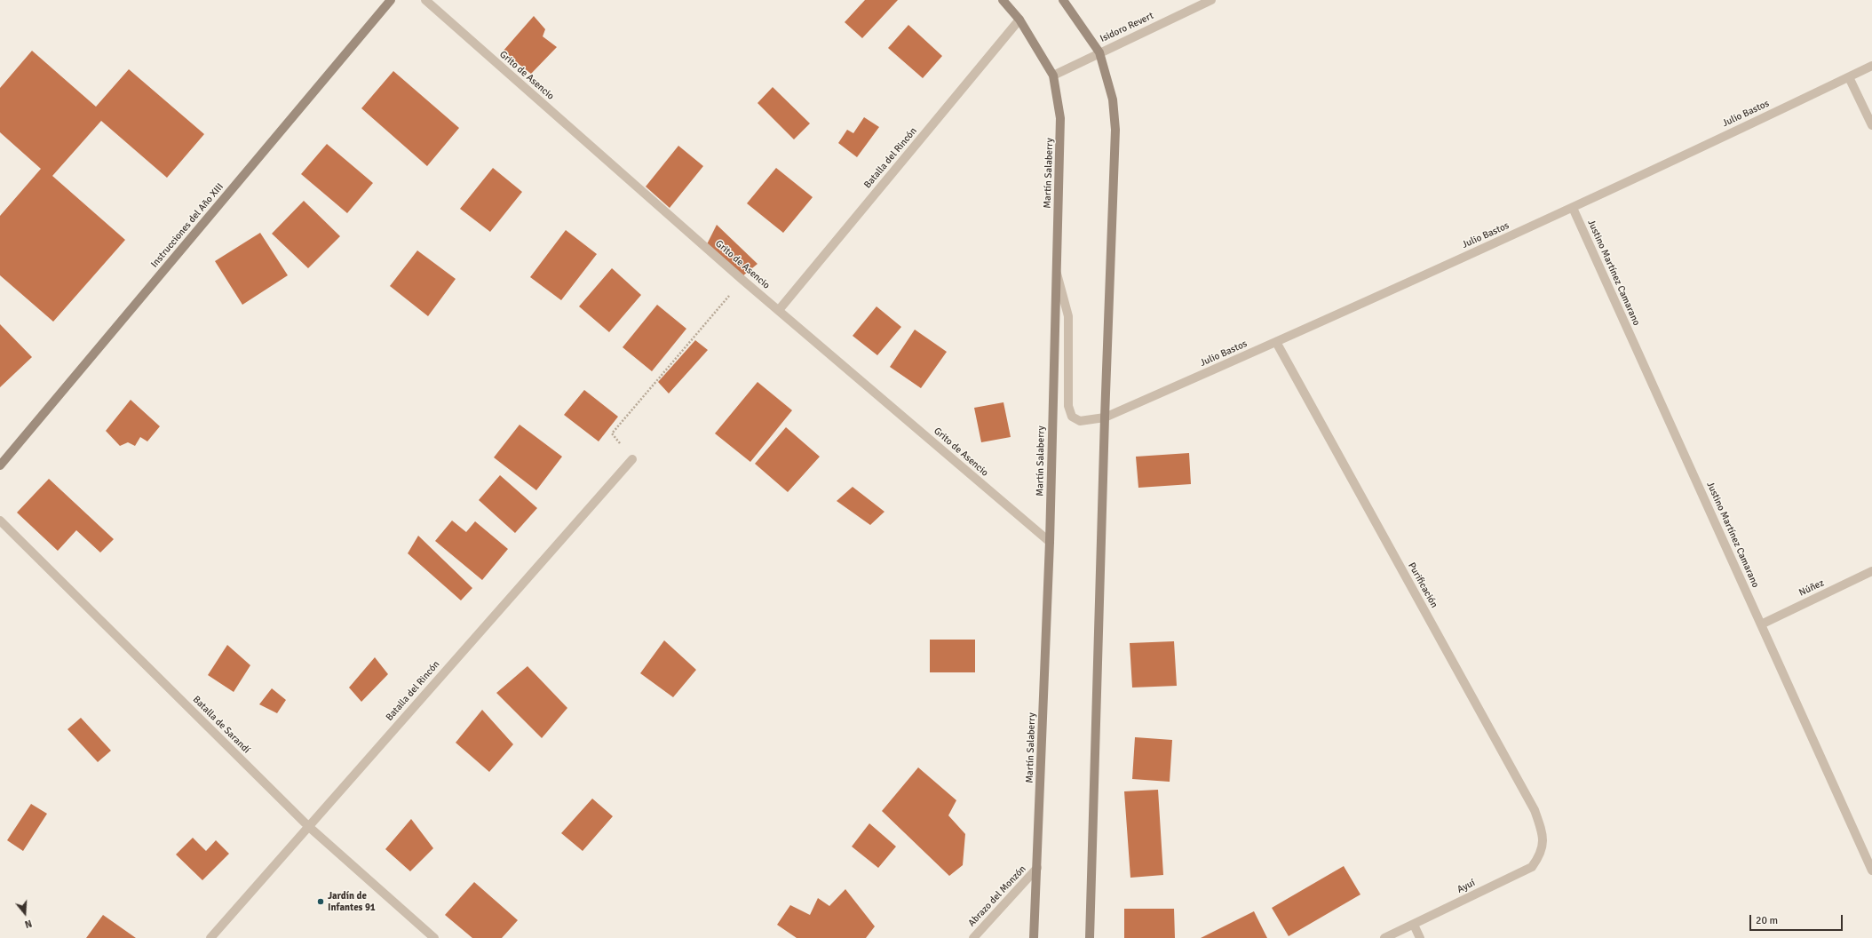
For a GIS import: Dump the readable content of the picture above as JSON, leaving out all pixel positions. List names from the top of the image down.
{
  "streets": {
    "street": [
      "Isidoro Revert",
      "Grito de Asencio",
      "Julio Bastos",
      "Batalla del Rincón",
      "Martín Salaberry",
      "Instrucciones del Año XIII",
      "Justino Martínez Camarano",
      "Purificación",
      "Núñez",
      "Batalla de Sarandí",
      "Ayuí",
      "Abrazo del Monzón"
    ]
  },
  "crossings": [
    ["Isidoro Revert", "Martín Salaberry"],
    ["Grito de Asencio", "Batalla del Rincón"],
    ["Grito de Asencio", "Martín Salaberry"],
    ["Julio Bastos", "Martín Salaberry"],
    ["Julio Bastos", "Justino Martínez Camarano"],
    ["Julio Bastos", "Purificación"],
    ["Batalla del Rincón", "Martín Salaberry"],
    ["Batalla del Rincón", "Batalla de Sarandí"],
    ["Martín Salaberry", "Abrazo del Monzón"],
    ["Justino Martínez Camarano", "Núñez"],
    ["Purificación", "Ayuí"]
  ],
  "places": ["Jardín de Infantes 91"],
  "scale_bar": "20 m",
  "north": "bottom"
}
